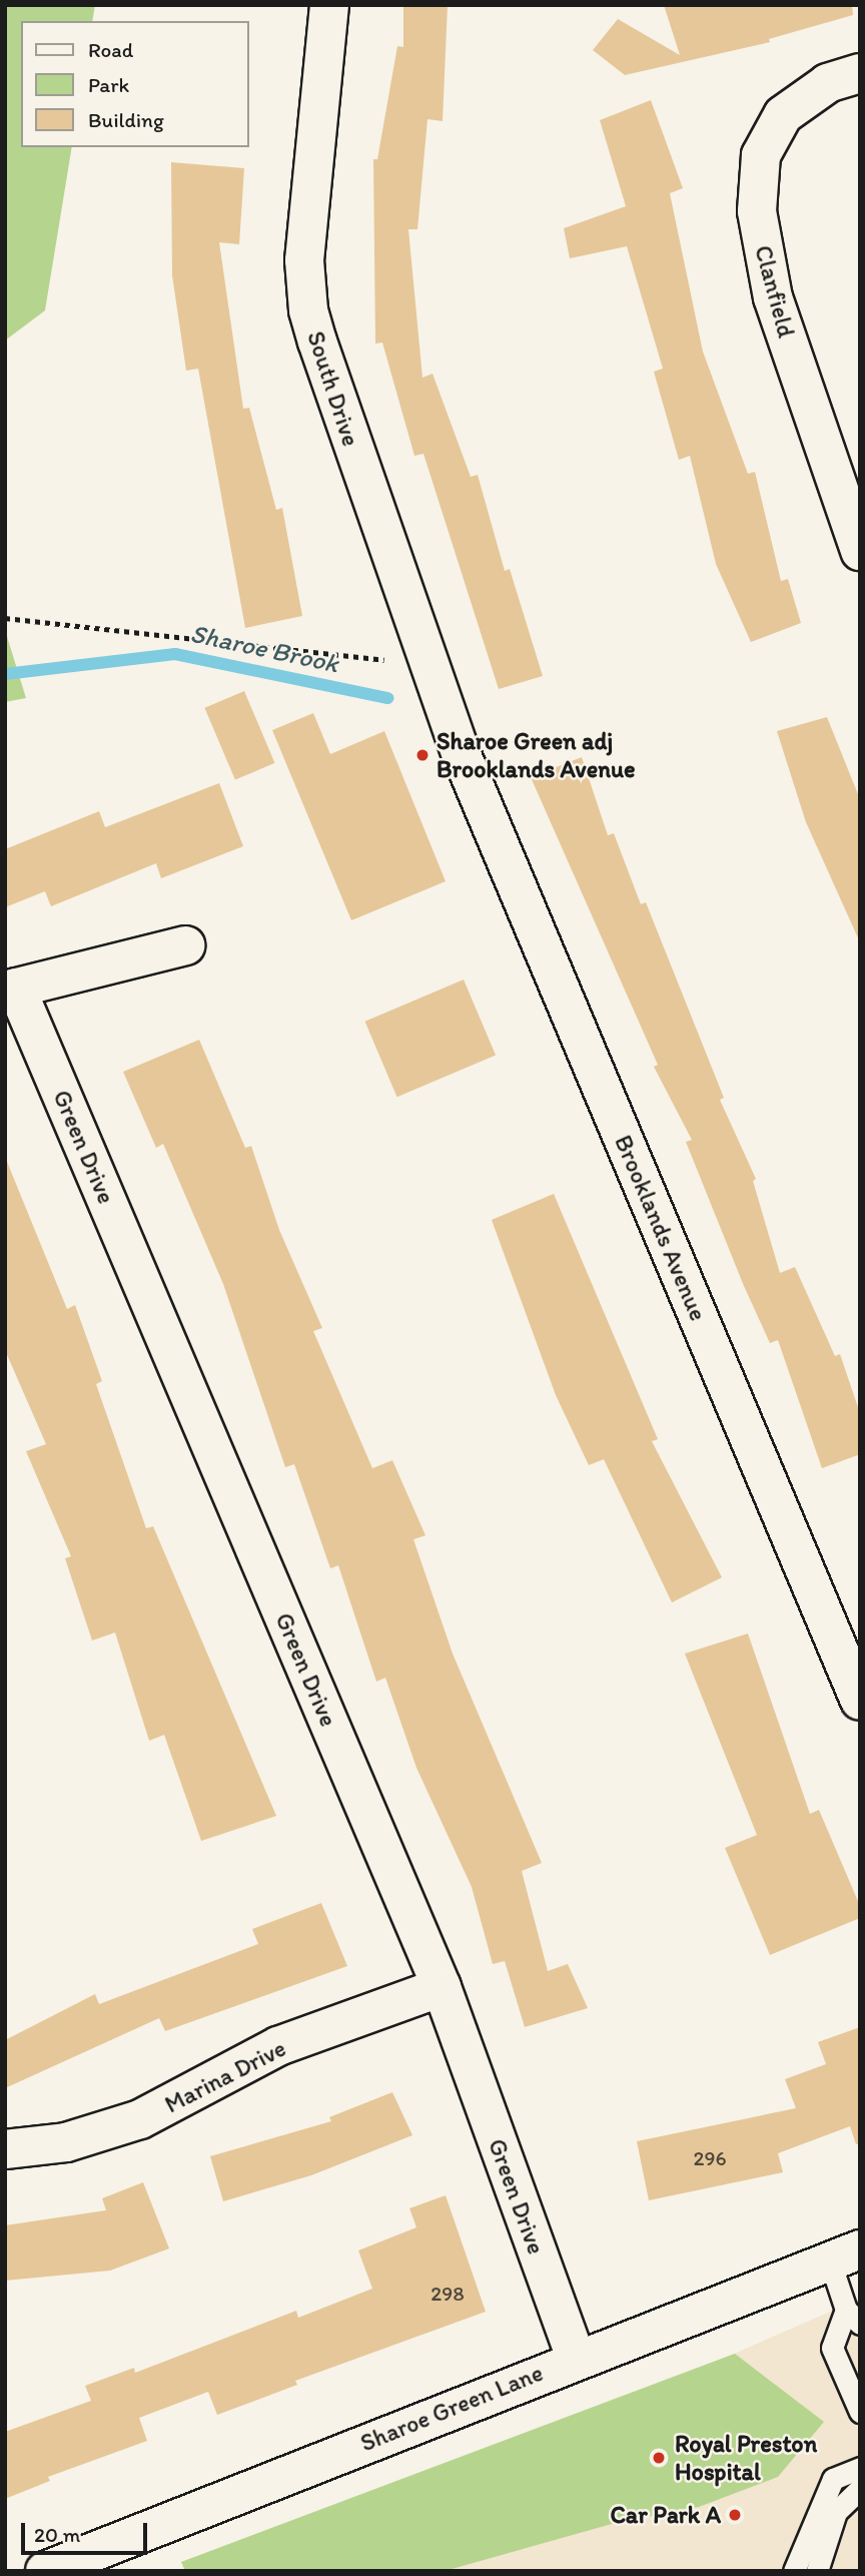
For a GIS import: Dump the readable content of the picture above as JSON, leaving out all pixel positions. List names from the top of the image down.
{
  "streets": {
    "street": [
      "Clanfield",
      "South Drive",
      "Green Drive",
      "Brooklands Avenue",
      "Marina Drive",
      "Sharoe Green Lane"
    ]
  },
  "crossings": [
    ["South Drive", "Brooklands Avenue"],
    ["Green Drive", "Marina Drive"],
    ["Green Drive", "Sharoe Green Lane"]
  ],
  "water": ["Sharoe Brook"],
  "places": ["Sharoe Green adj Brooklands Avenue", "Royal Preston Hospital", "Car Park A"],
  "house_numbers": ["296", "298"],
  "legend": ["Road", "Park", "Building"],
  "scale_bar": "20 m"
}
